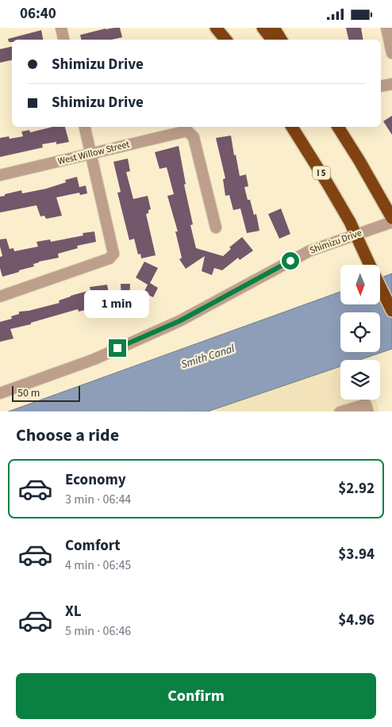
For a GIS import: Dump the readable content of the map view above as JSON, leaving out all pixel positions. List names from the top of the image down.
{
  "streets": {
    "highway": ["I 5"],
    "street": ["West Willow Street", "Shimizu Drive"]
  },
  "water": ["Smith Canal"],
  "scale_bar": "50 m",
  "north": "bottom",
  "page": {
    "status": "06:40",
    "banner": ["Shimizu Drive", "Shimizu Drive"],
    "bubble": "1 min",
    "scale": "50 m",
    "heading": "Choose a ride",
    "list": [
      {
        "name": "Economy",
        "note": "3 min · 06:44",
        "value": "$2.92"
      },
      {
        "name": "Comfort",
        "note": "4 min · 06:45",
        "value": "$3.94"
      },
      {
        "name": "XL",
        "note": "5 min · 06:46",
        "value": "$4.96"
      }
    ],
    "buttons": "Confirm"
  }
}
